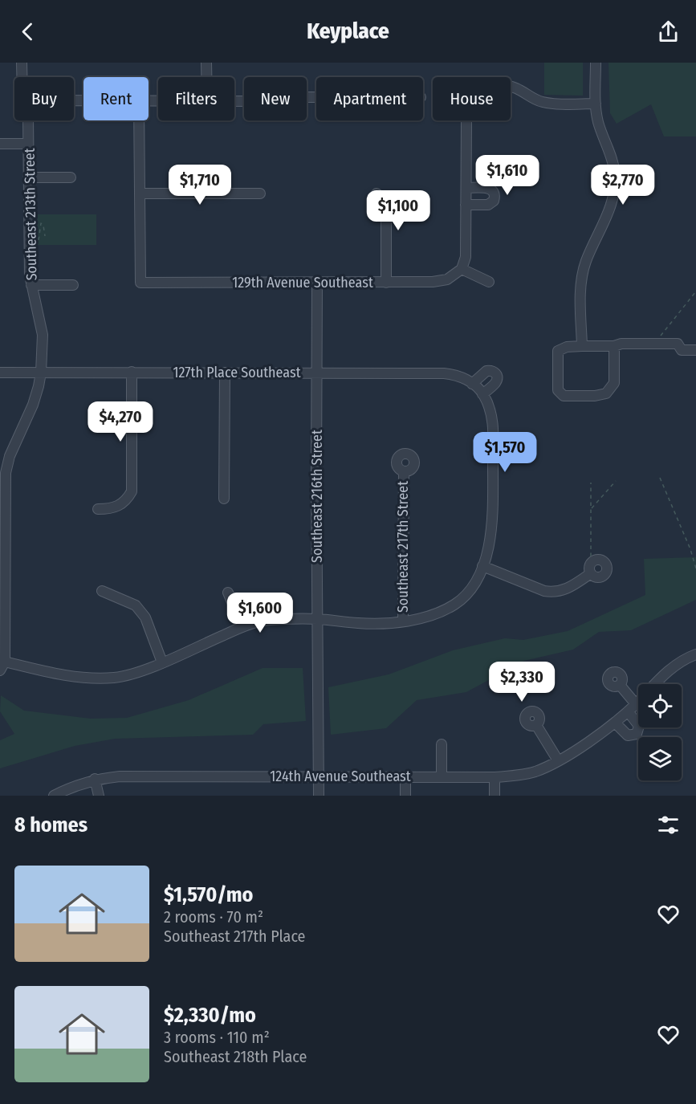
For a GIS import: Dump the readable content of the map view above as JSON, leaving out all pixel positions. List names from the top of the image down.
{
  "streets": {
    "street": [
      "Southeast 213th Street",
      "129th Avenue Southeast",
      "127th Place Southeast",
      "Southeast 216th Street",
      "Southeast 217th Street",
      "124th Avenue Southeast"
    ]
  },
  "crossings": [
    ["Southeast 213th Street", "127th Place Southeast"],
    ["129th Avenue Southeast", "Southeast 216th Street"],
    ["127th Place Southeast", "Southeast 216th Street"],
    ["Southeast 216th Street", "124th Avenue Southeast"]
  ],
  "page": {
    "header": "Keyplace",
    "chip": [
      "Buy",
      "Rent",
      "Filters",
      "New",
      "Apartment",
      "House"
    ],
    "price": [
      "$1,610",
      "$1,710",
      "$2,770",
      "$1,100",
      "$4,270",
      "$1,570",
      "$1,600",
      "$2,330"
    ],
    "heading": "8 homes",
    "list": [
      {
        "name": "$1,570/mo",
        "note": "2 rooms · 70 m² · Southeast 217th Place"
      },
      {
        "name": "$2,330/mo",
        "note": "3 rooms · 110 m² · Southeast 218th Place"
      }
    ]
  }
}
